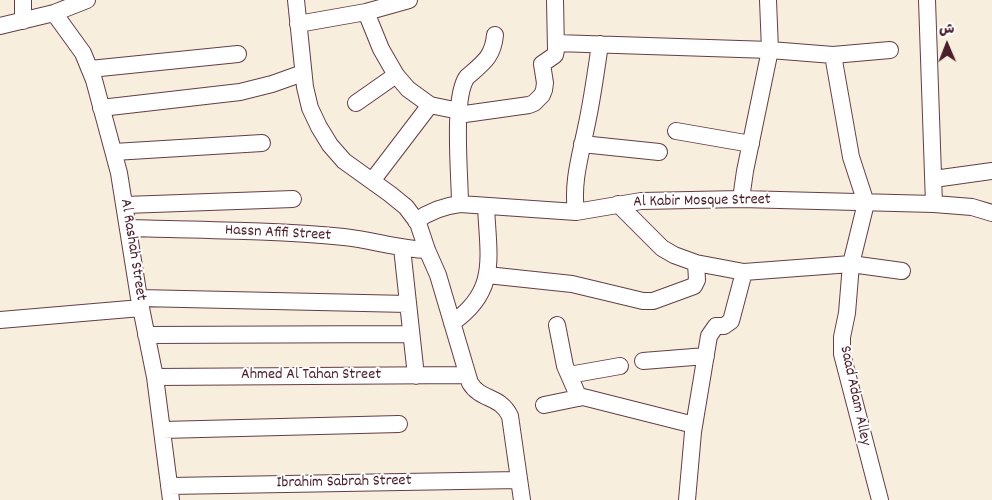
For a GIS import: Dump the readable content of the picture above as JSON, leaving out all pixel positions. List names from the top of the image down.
{
  "streets": {
    "street": [
      "Al Kabir Mosque Street",
      "Hassn Afifi Street",
      "Al Rashah Street",
      "Ahmed Al Tahan Street",
      "Saad Adam Alley",
      "Ibrahim Sabrah Street"
    ]
  },
  "crossings": [
    ["Al Kabir Mosque Street", "Saad Adam Alley"],
    ["Hassn Afifi Street", "Al Rashah Street"],
    ["Al Rashah Street", "Ahmed Al Tahan Street"],
    ["Al Rashah Street", "Ibrahim Sabrah Street"]
  ],
  "north": "top"
}
